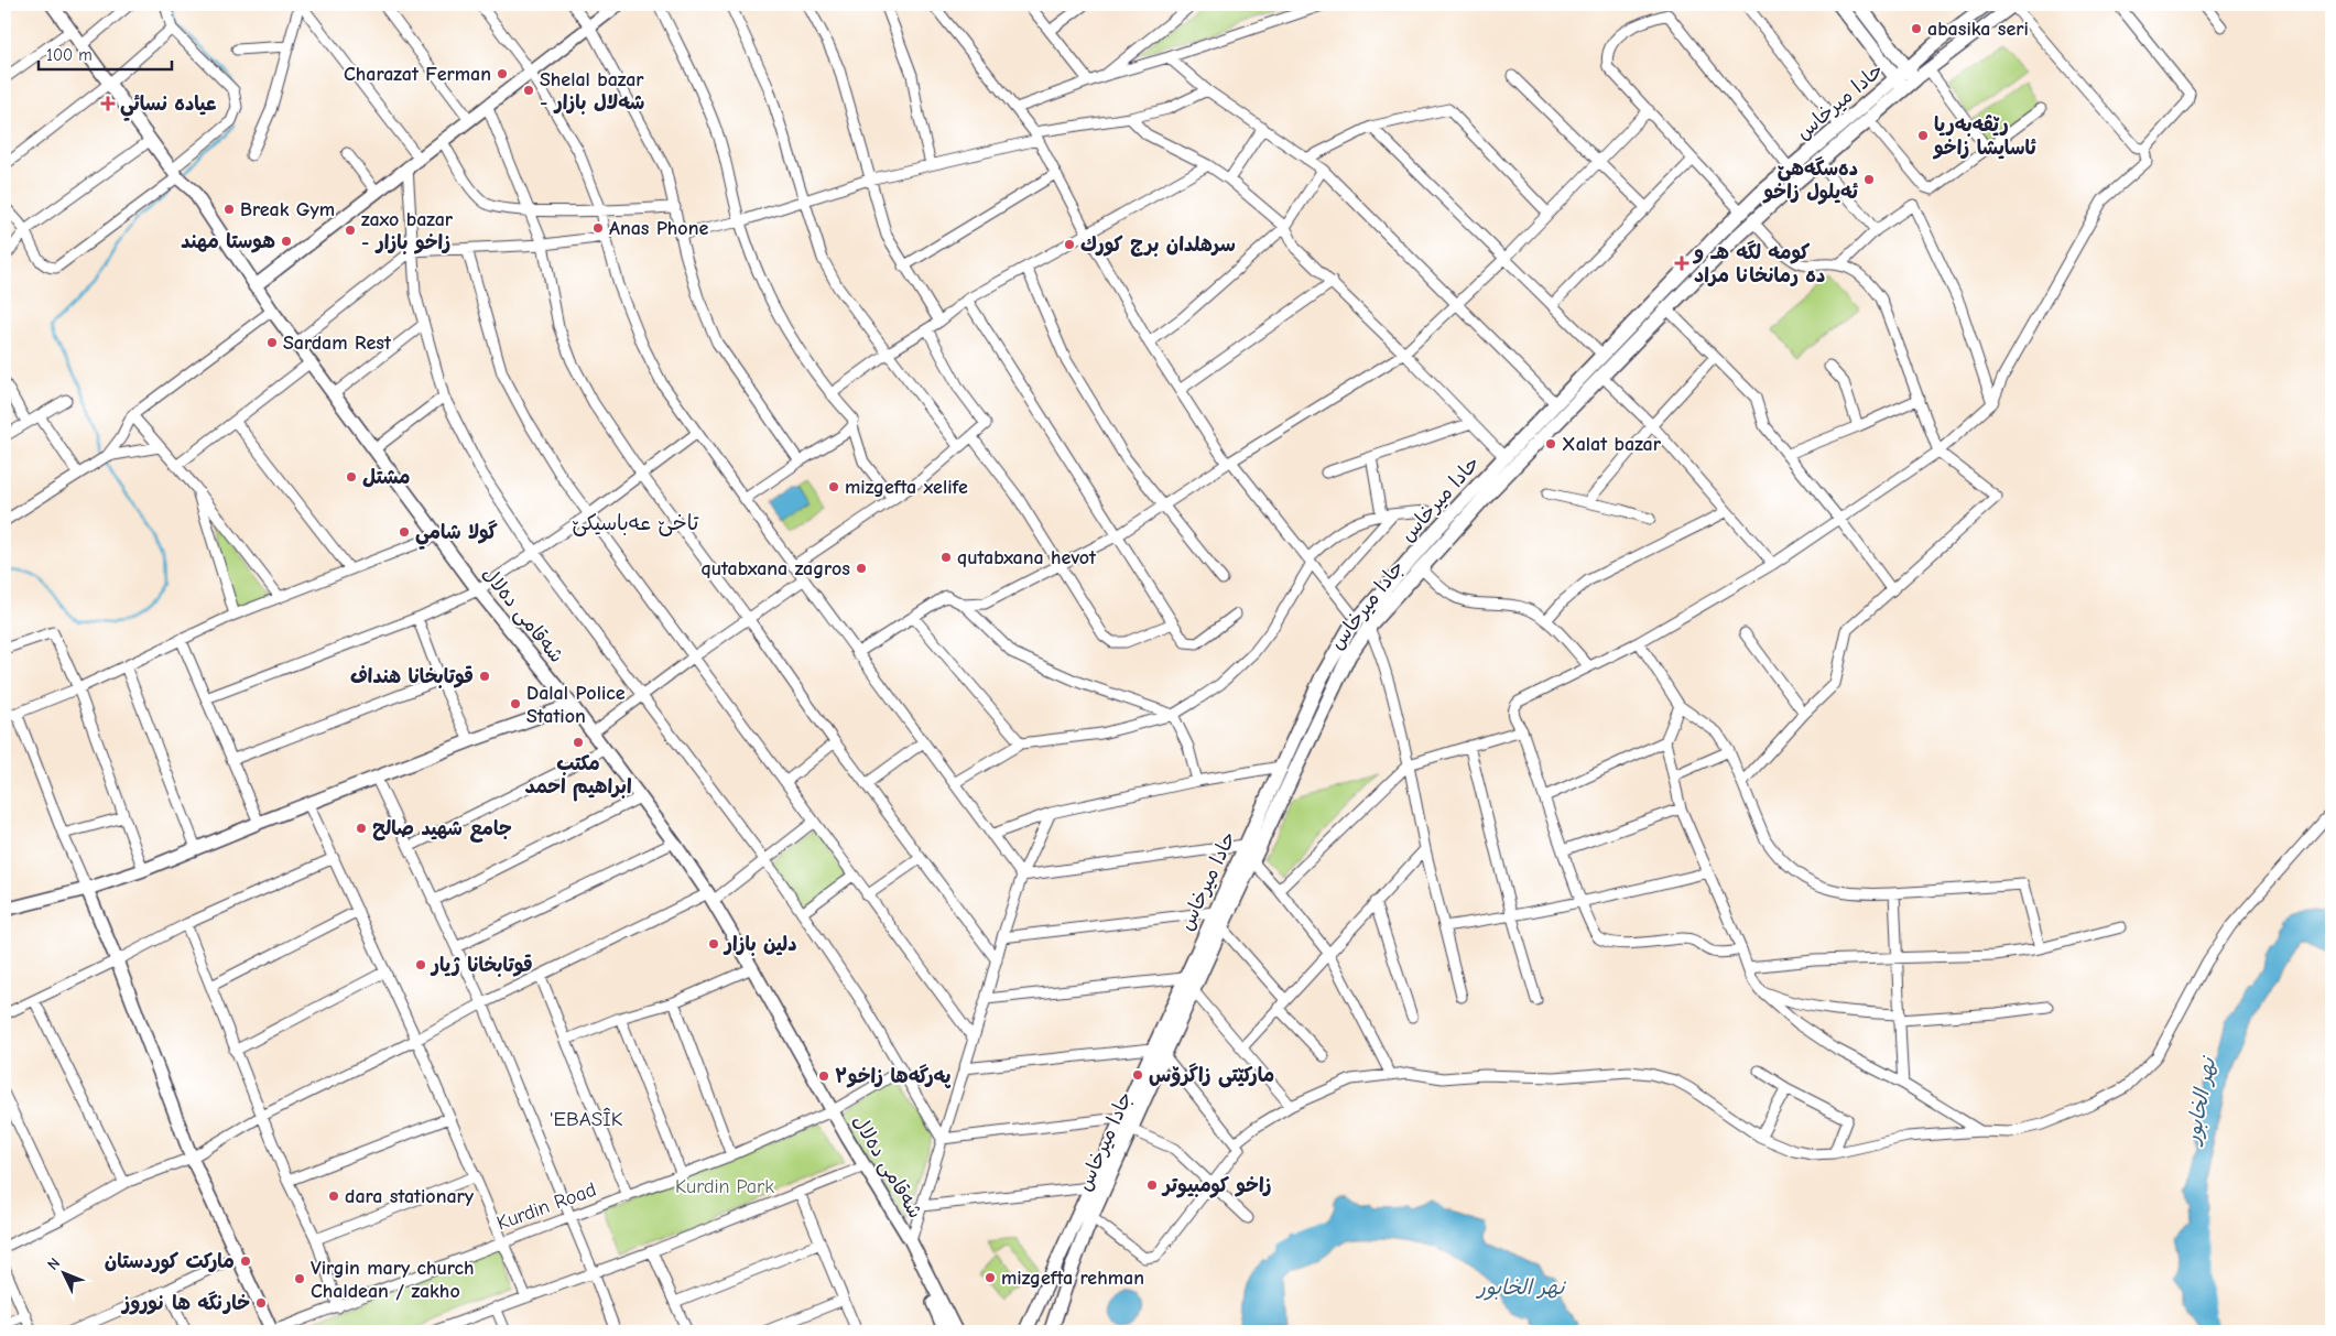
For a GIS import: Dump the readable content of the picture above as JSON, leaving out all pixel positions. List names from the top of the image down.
{
  "streets": {
    "main road": ["حادا ميرخاس", "جادا ميرخاس", "شەقامی دەلال"],
    "street": ["Kurdin Road"]
  },
  "crossings": [
    ["حادا ميرخاس", "جادا ميرخاس"],
    ["شەقامی دەلال", "Kurdin Road"]
  ],
  "districts": ["تاخێ عه‌باسيكێ", "'EBASÎK"],
  "water": ["نهر الخابور"],
  "parks": ["Kurdin Park"],
  "places": {
    "other": [
      "abasika seri",
      "Charazat Ferman",
      "Shelal bazar - شەلال بازار",
      "رێڤه‌به‌ريا ئاسايشا زاخو",
      "ده‌سگه‌هێ ئه‌يلول زاخو",
      "Break Gym",
      "Anas Phone",
      "zaxo bazar - زاخو بازار",
      "هوستا مهند",
      "سرهلدان برج كورك",
      "Sardam Rest",
      "Xalat bazar",
      "مشتل",
      "mizgefta xelife",
      "گولا شامي",
      "qutabxana hevot",
      "qutabxana zagros",
      "قوتابخانا هنداف",
      "Dalal Police Station",
      "مكتب ابراهيم احمد",
      "جامع شهيد صالح",
      "دلين بازار",
      "قوتابخانا ژيار",
      "مارکێتی زاگرۆس",
      "پەرگەها زاخو۲",
      "زاخو كومبيوتر",
      "dara stationary",
      "ماركت كوردستان",
      "mizgefta rehman",
      "Virgin mary church Chaldean / zakho",
      "خارنگه ها نوروز"
    ],
    "health": ["عياده نسائي", "كومه لگه هـ و ده رمانخانا مراد"]
  },
  "scale_bar": "100 m",
  "north": "top left"
}
